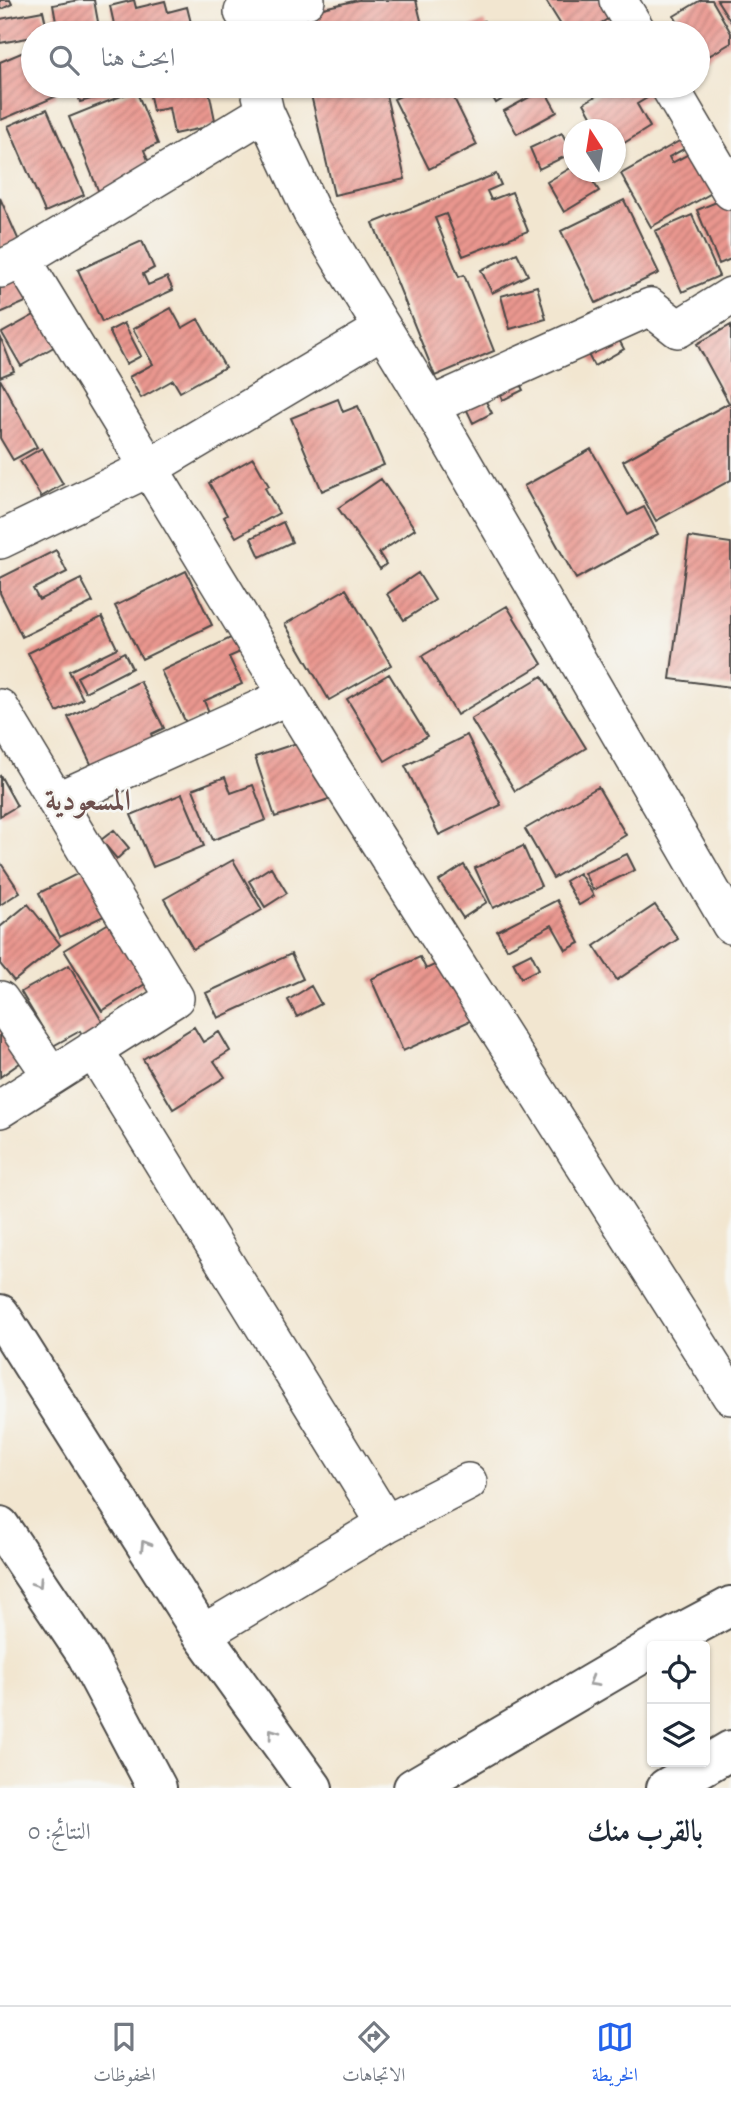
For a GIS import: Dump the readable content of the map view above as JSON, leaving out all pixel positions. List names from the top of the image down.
{
  "districts": ["المسعودية"],
  "north": "top",
  "page": {
    "search": "ابحث هنا",
    "heading": ["بالقرب منك", "النتائج: 0"],
    "nav": ["الخريطة", "الاتجاهات", "المحفوظات"]
  }
}
